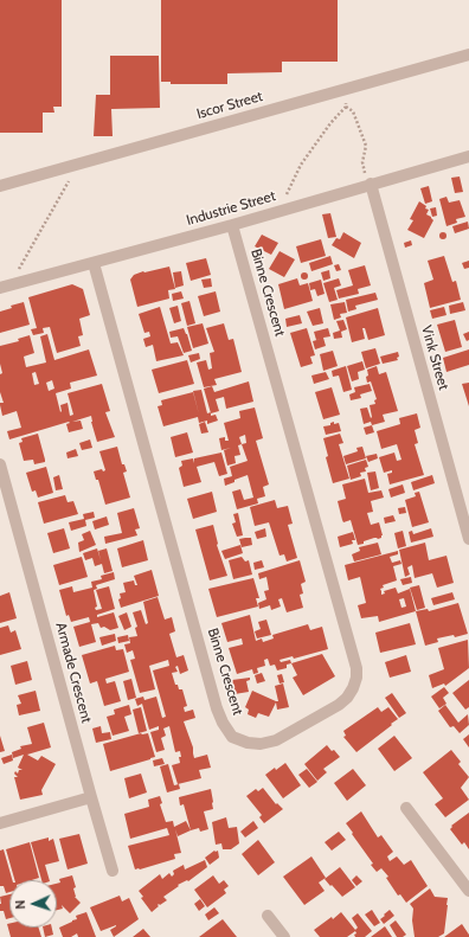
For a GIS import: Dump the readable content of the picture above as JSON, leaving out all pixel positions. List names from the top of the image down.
{
  "streets": {
    "street": [
      "Iscor Street",
      "Industrie Street",
      "Binne Crescent",
      "Vink Street",
      "Armade Crescent"
    ]
  },
  "crossings": [
    ["Industrie Street", "Binne Crescent"],
    ["Industrie Street", "Vink Street"]
  ],
  "north": "left"
}
